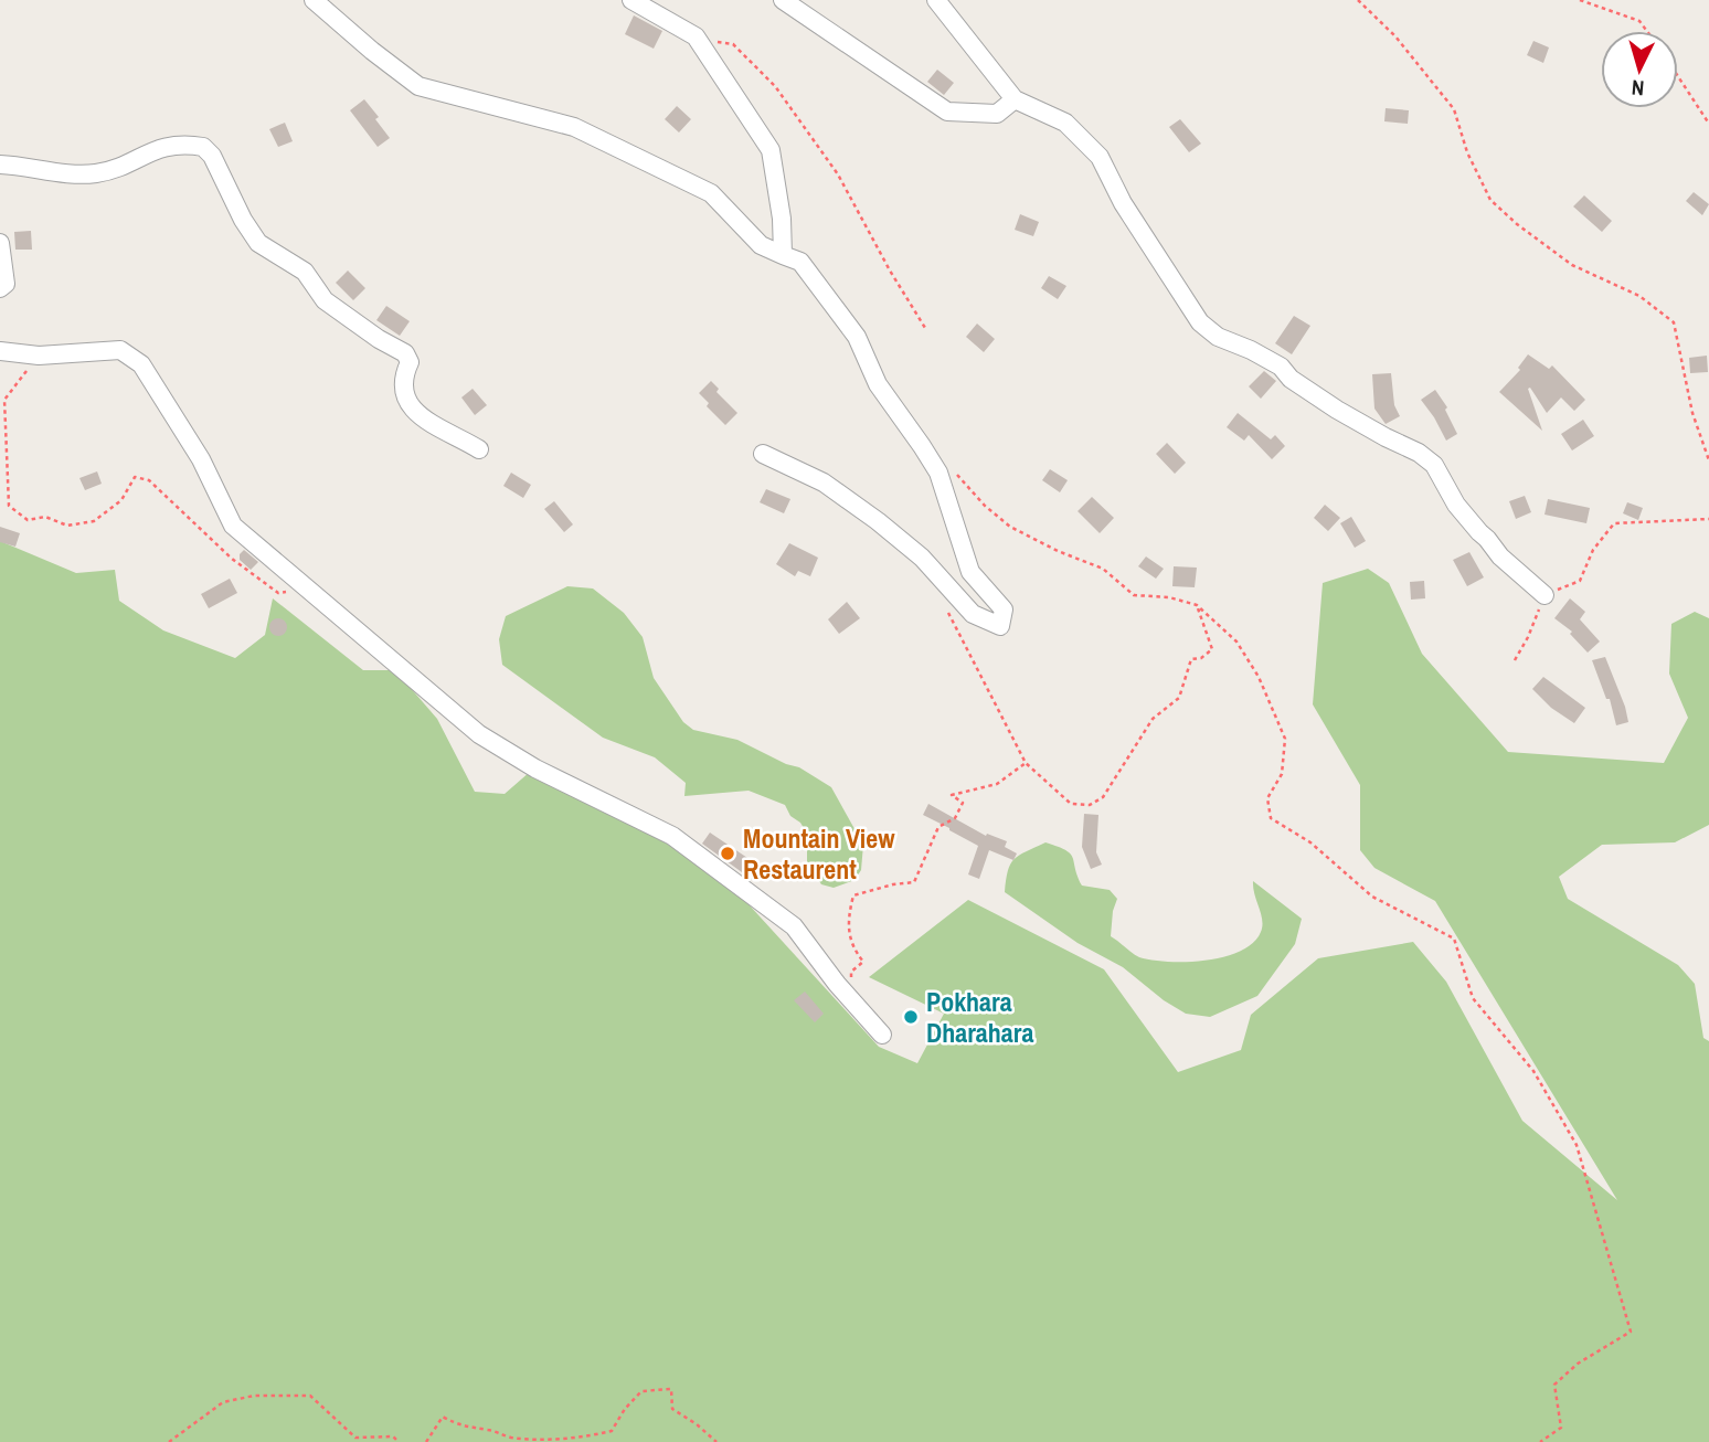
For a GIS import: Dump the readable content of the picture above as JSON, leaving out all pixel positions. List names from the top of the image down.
{
  "places": ["Mountain View Restaurent", "Pokhara Dharahara"],
  "north": "bottom"
}
